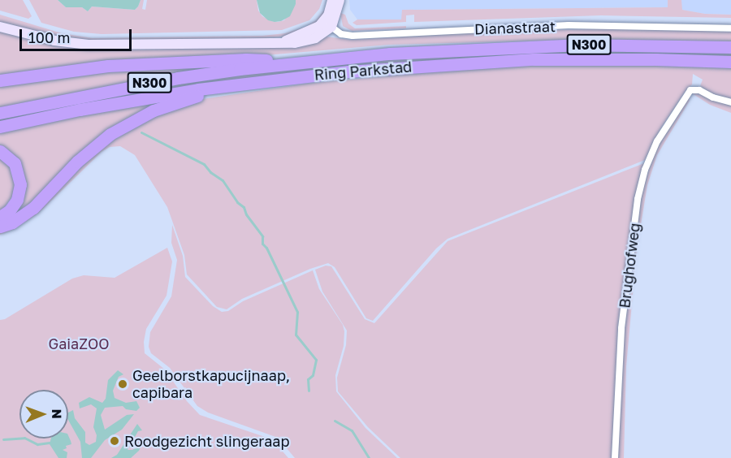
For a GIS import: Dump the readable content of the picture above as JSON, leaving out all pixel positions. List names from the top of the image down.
{
  "streets": {
    "highway": ["N300", "Ring Parkstad"],
    "street": ["Dianastraat", "Brughofweg"]
  },
  "crossings": [
    ["N300", "Ring Parkstad"]
  ],
  "parks": ["GaiaZOO"],
  "places": ["Geelborstkapucijnaap, capibara", "Roodgezicht slingeraap"],
  "scale_bar": "100 m",
  "north": "right"
}
